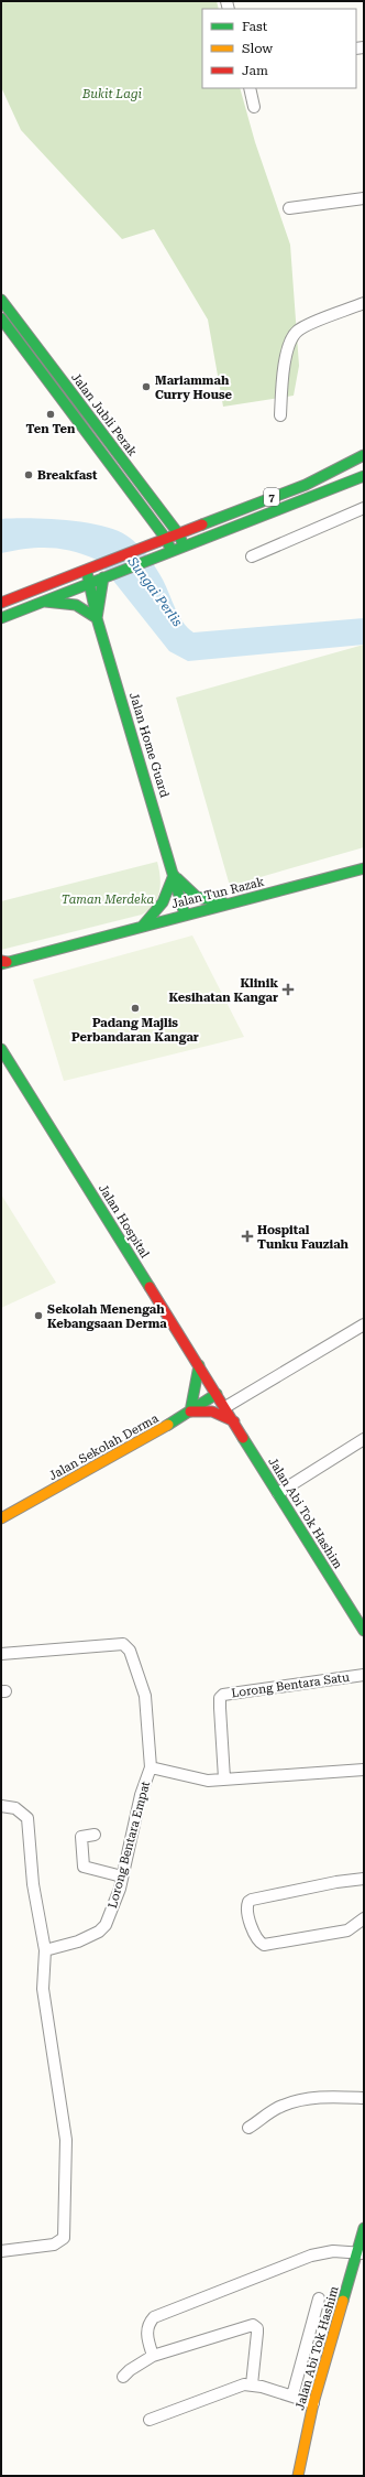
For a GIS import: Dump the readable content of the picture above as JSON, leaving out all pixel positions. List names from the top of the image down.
{
  "streets": {
    "main road": [
      "Jalan Jubli Perak",
      "7",
      "Jalan Home Guard",
      "Jalan Tun Razak",
      "Jalan Hospital",
      "Jalan Sekolah Derma",
      "Jalan Abi Tok Hashim"
    ],
    "street": ["Lorong Bentara Satu", "Lorong Bentara Empat"]
  },
  "crossings": [
    ["Jalan Jubli Perak", "7"],
    ["7", "Jalan Home Guard"],
    ["Jalan Home Guard", "Jalan Tun Razak"],
    ["Jalan Hospital", "Jalan Sekolah Derma"],
    ["Jalan Hospital", "Jalan Abi Tok Hashim"]
  ],
  "water": ["Sungai Perlis"],
  "parks": ["Bukit Lagi", "Taman Merdeka"],
  "places": {
    "other": [
      "Mariammah Curry House",
      "Ten Ten",
      "Breakfast",
      "Padang Majlis Perbandaran Kangar",
      "Sekolah Menengah Kebangsaan Derma"
    ],
    "health": ["Klinik Kesihatan Kangar", "Hospital Tunku Fauziah"]
  },
  "legend": ["Fast", "Slow", "Jam"]
}
